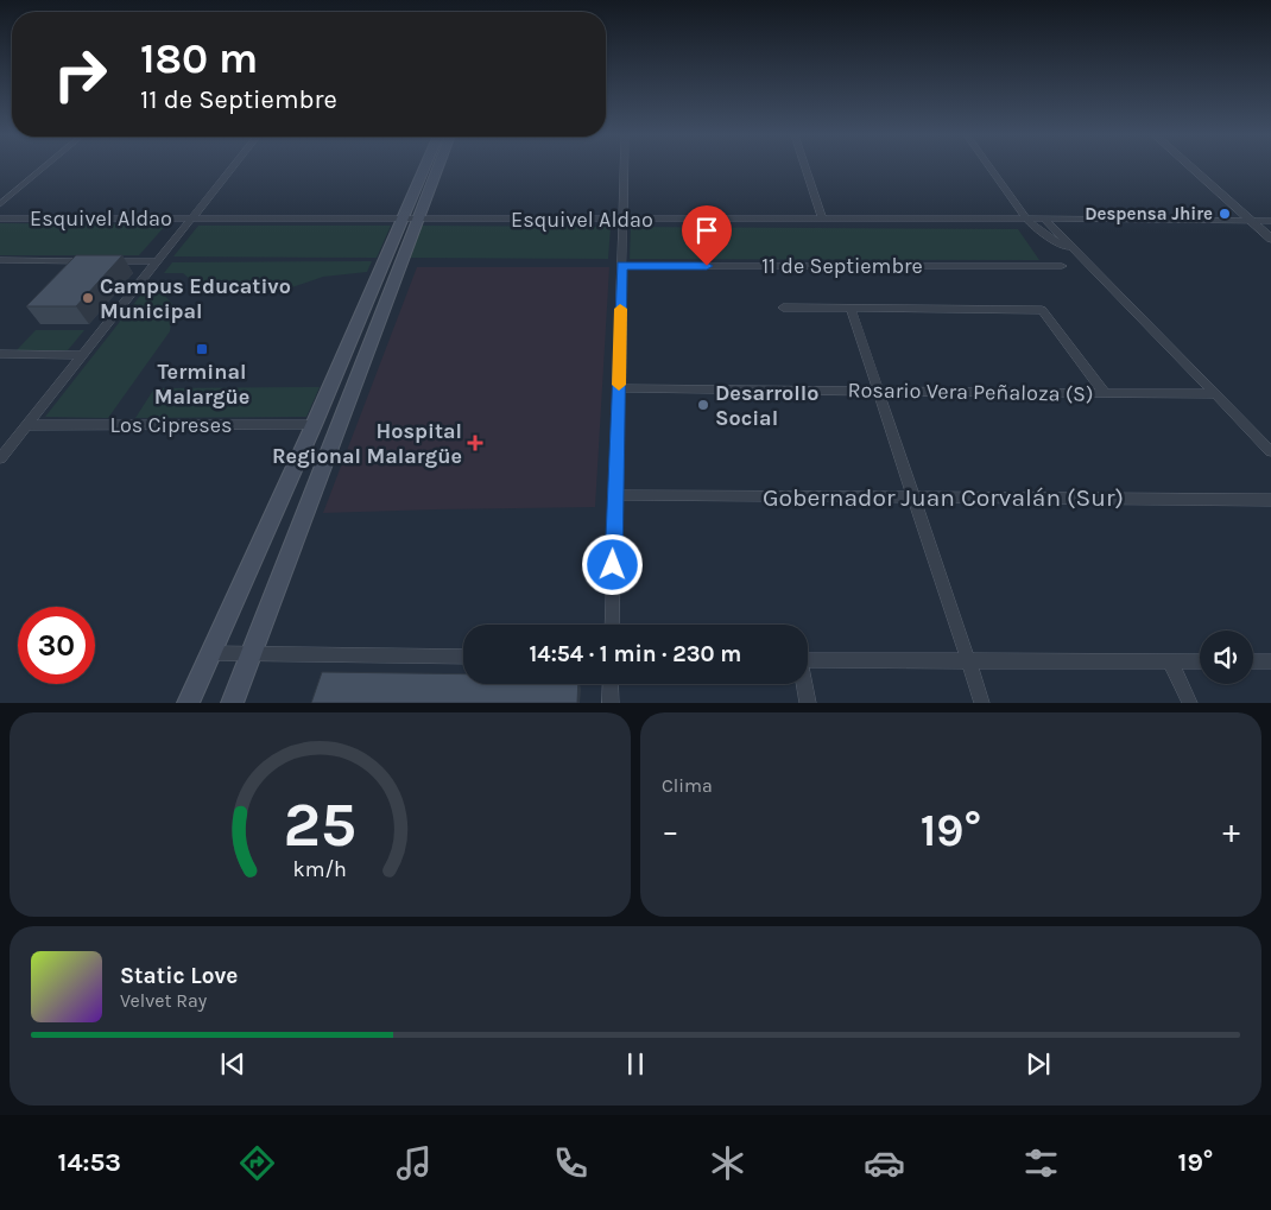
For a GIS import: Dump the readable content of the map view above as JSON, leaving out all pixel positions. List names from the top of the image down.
{
  "streets": {
    "street": [
      "Esquivel Aldao",
      "11 de Septiembre",
      "Rosario Vera Peñaloza (S)",
      "Los Cipreses",
      "Gobernador Juan Corvalán (Sur)"
    ]
  },
  "places": {
    "other": ["Despensa Jhire", "Campus Educativo Municipal", "Desarrollo Social"],
    "transit": ["Terminal Malargüe"],
    "health": ["Hospital Regional Malargüe"]
  },
  "page": {
    "turn": ["180 m", "11 de Septiembre"],
    "limit": "30",
    "trip": "14:54 · 1 min · 230 m",
    "tile": "Clima",
    "heat": ["−", "19°", "+"],
    "song": ["Static Love", "Velvet Ray"],
    "tabs": ["14:53", "19°"],
    "gauge": ["25", "km/h"]
  }
}
